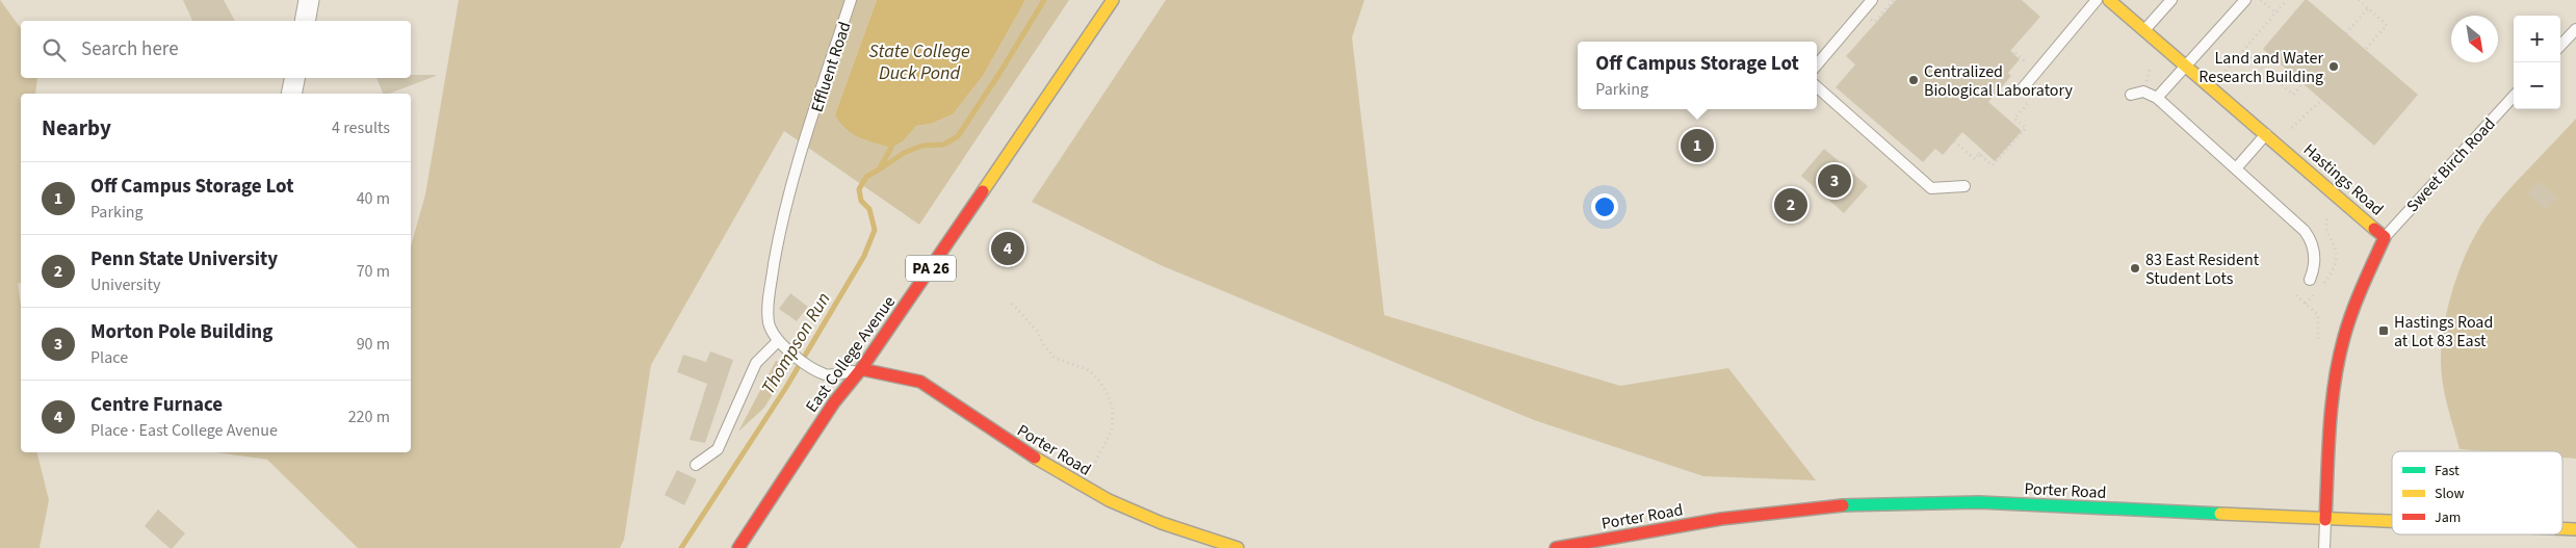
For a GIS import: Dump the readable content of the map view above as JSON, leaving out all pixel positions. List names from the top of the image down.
{
  "streets": {
    "street": [
      "Hastings Road",
      "PA 26",
      "East College Avenue",
      "Porter Road"
    ],
    "lane": ["Effluent Road", "Sweet Birch Road"]
  },
  "crossings": [
    ["Sweet Birch Road", "Hastings Road"],
    ["Hastings Road", "Porter Road"],
    ["East College Avenue", "Porter Road"]
  ],
  "water": ["State College Duck Pond", "Thompson Run"],
  "places": {
    "other": ["Land and Water Research Building", "Centralized Biological Laboratory", "83 East Resident Student Lots"],
    "transit": ["Hastings Road at Lot 83 East"]
  },
  "legend": ["Fast", "Slow", "Jam"],
  "north": "bottom right",
  "page": {
    "map_buttons": ["+", "−"],
    "search": "Search here",
    "popup": ["Off Campus Storage Lot", "Parking"],
    "heading": ["Nearby", "4 results"],
    "pins": [
      "1",
      "3",
      "2",
      "4"
    ],
    "list": [
      {
        "mark": "1",
        "name": "Off Campus Storage Lot",
        "note": "Parking",
        "value": "40 m"
      },
      {
        "mark": "2",
        "name": "Penn State University",
        "note": "University",
        "value": "70 m"
      },
      {
        "mark": "3",
        "name": "Morton Pole Building",
        "note": "Place",
        "value": "90 m"
      },
      {
        "mark": "4",
        "name": "Centre Furnace",
        "note": "Place · East College Avenue",
        "value": "220 m"
      }
    ]
  }
}
